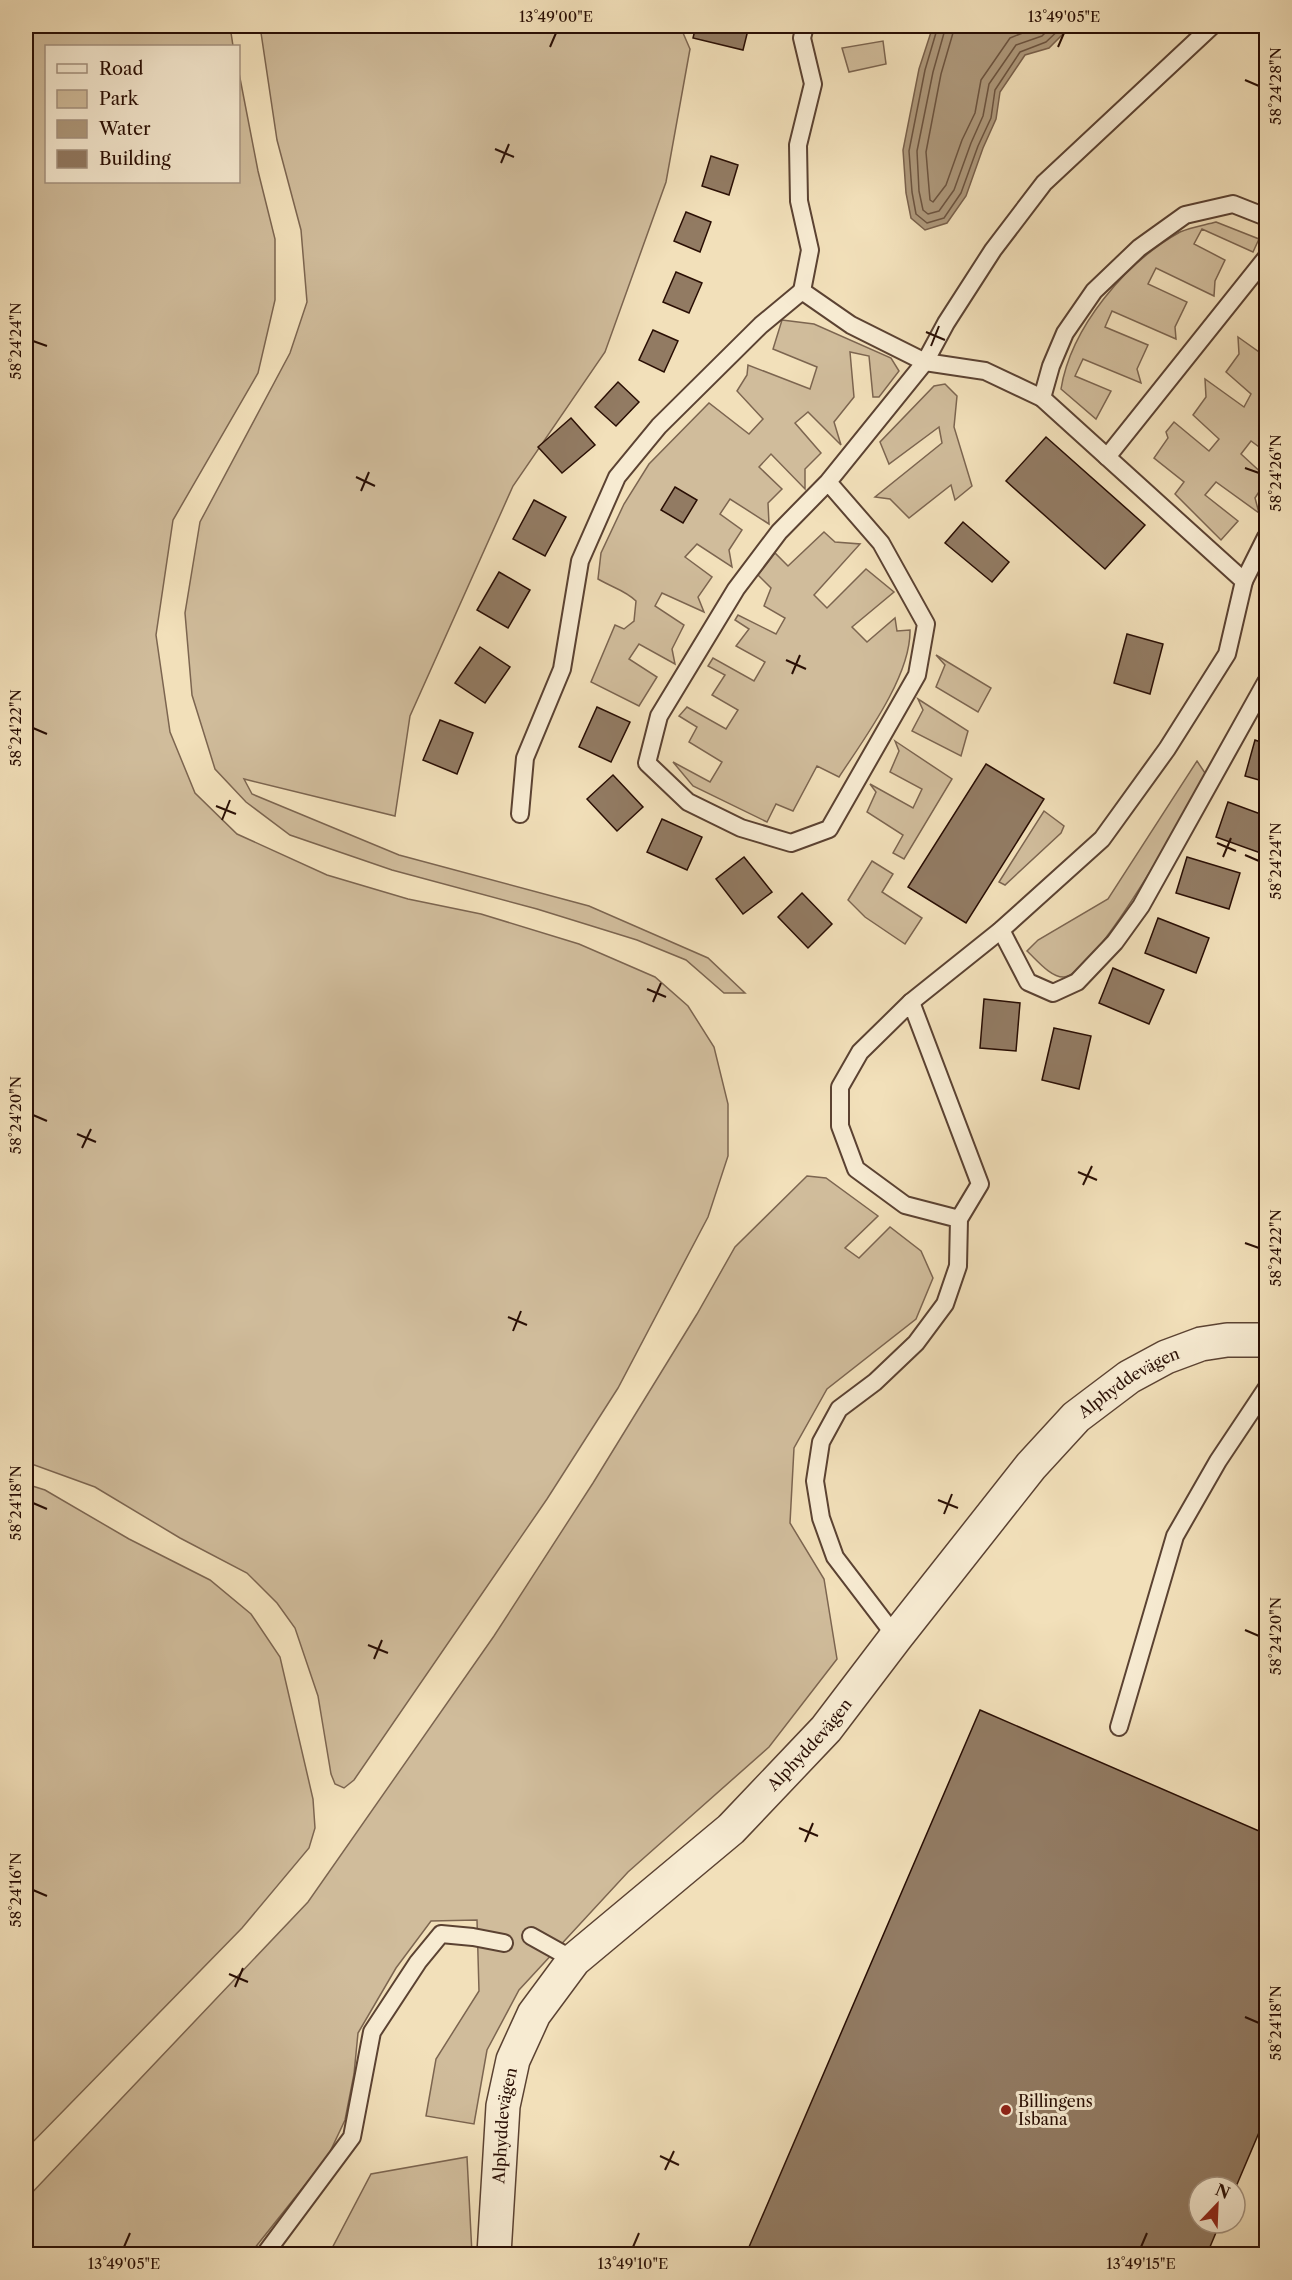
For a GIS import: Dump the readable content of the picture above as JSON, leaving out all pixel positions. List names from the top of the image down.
{
  "streets": {
    "street": ["Alphyddevägen"]
  },
  "places": ["Billingens Isbana"],
  "legend": [
    "Road",
    "Park",
    "Water",
    "Building"
  ],
  "north": "top right",
  "coordinates": [
    "13°49'00\"E",
    "13°49'05\"E",
    "58°24'28\"N",
    "58°24'24\"N",
    "58°24'26\"N",
    "58°24'22\"N",
    "58°24'20\"N",
    "58°24'18\"N",
    "58°24'16\"N",
    "13°49'10\"E",
    "13°49'15\"E"
  ]
}
